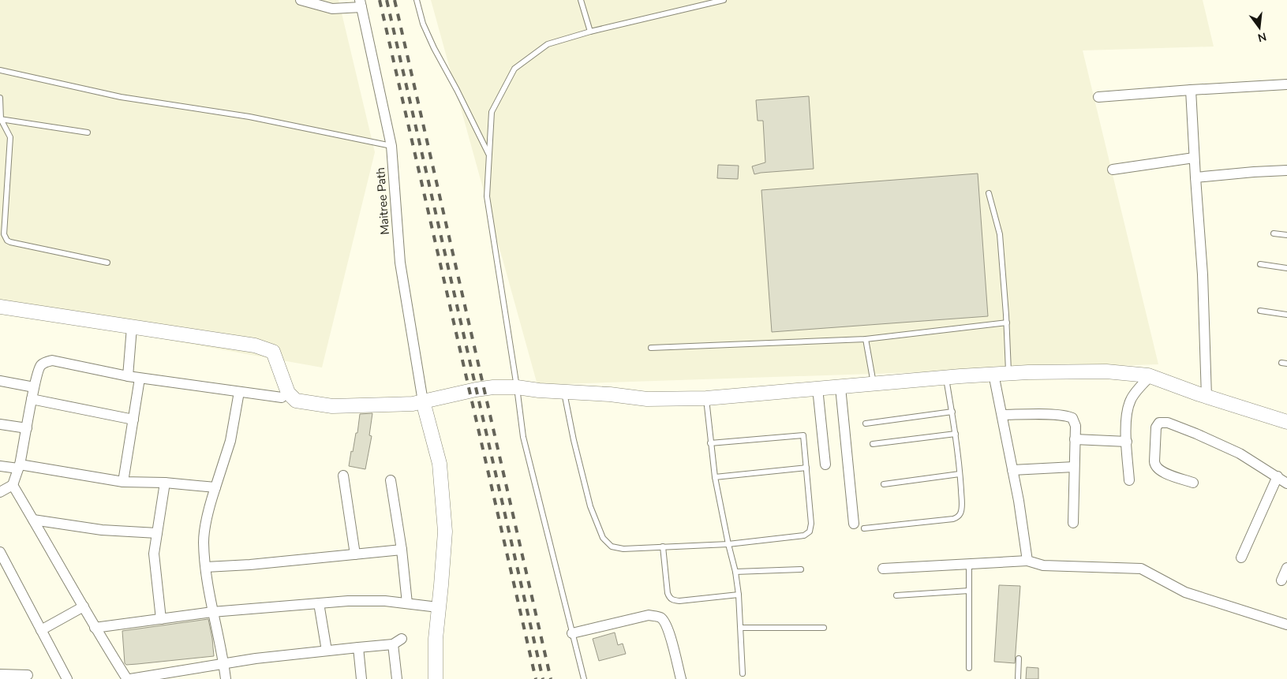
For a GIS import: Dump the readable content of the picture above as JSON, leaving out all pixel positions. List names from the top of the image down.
{
  "streets": {
    "street": ["Maitree Path"]
  },
  "north": "bottom"
}
